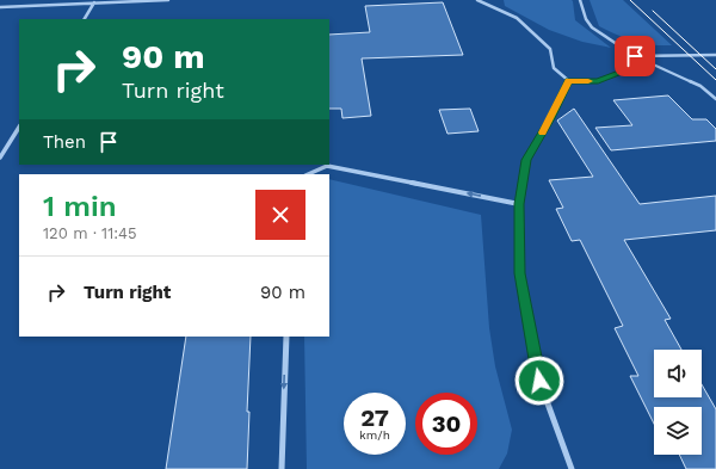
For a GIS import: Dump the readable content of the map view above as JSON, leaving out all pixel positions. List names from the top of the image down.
{
  "page": {
    "turn": ["90 m", "Turn right"],
    "then": "Then",
    "heading": ["1 min", "120 m · 11:45"],
    "list": [
      {
        "name": "Turn right",
        "value": "90 m"
      }
    ],
    "speed": "27 km/h",
    "limit": "30"
  }
}
